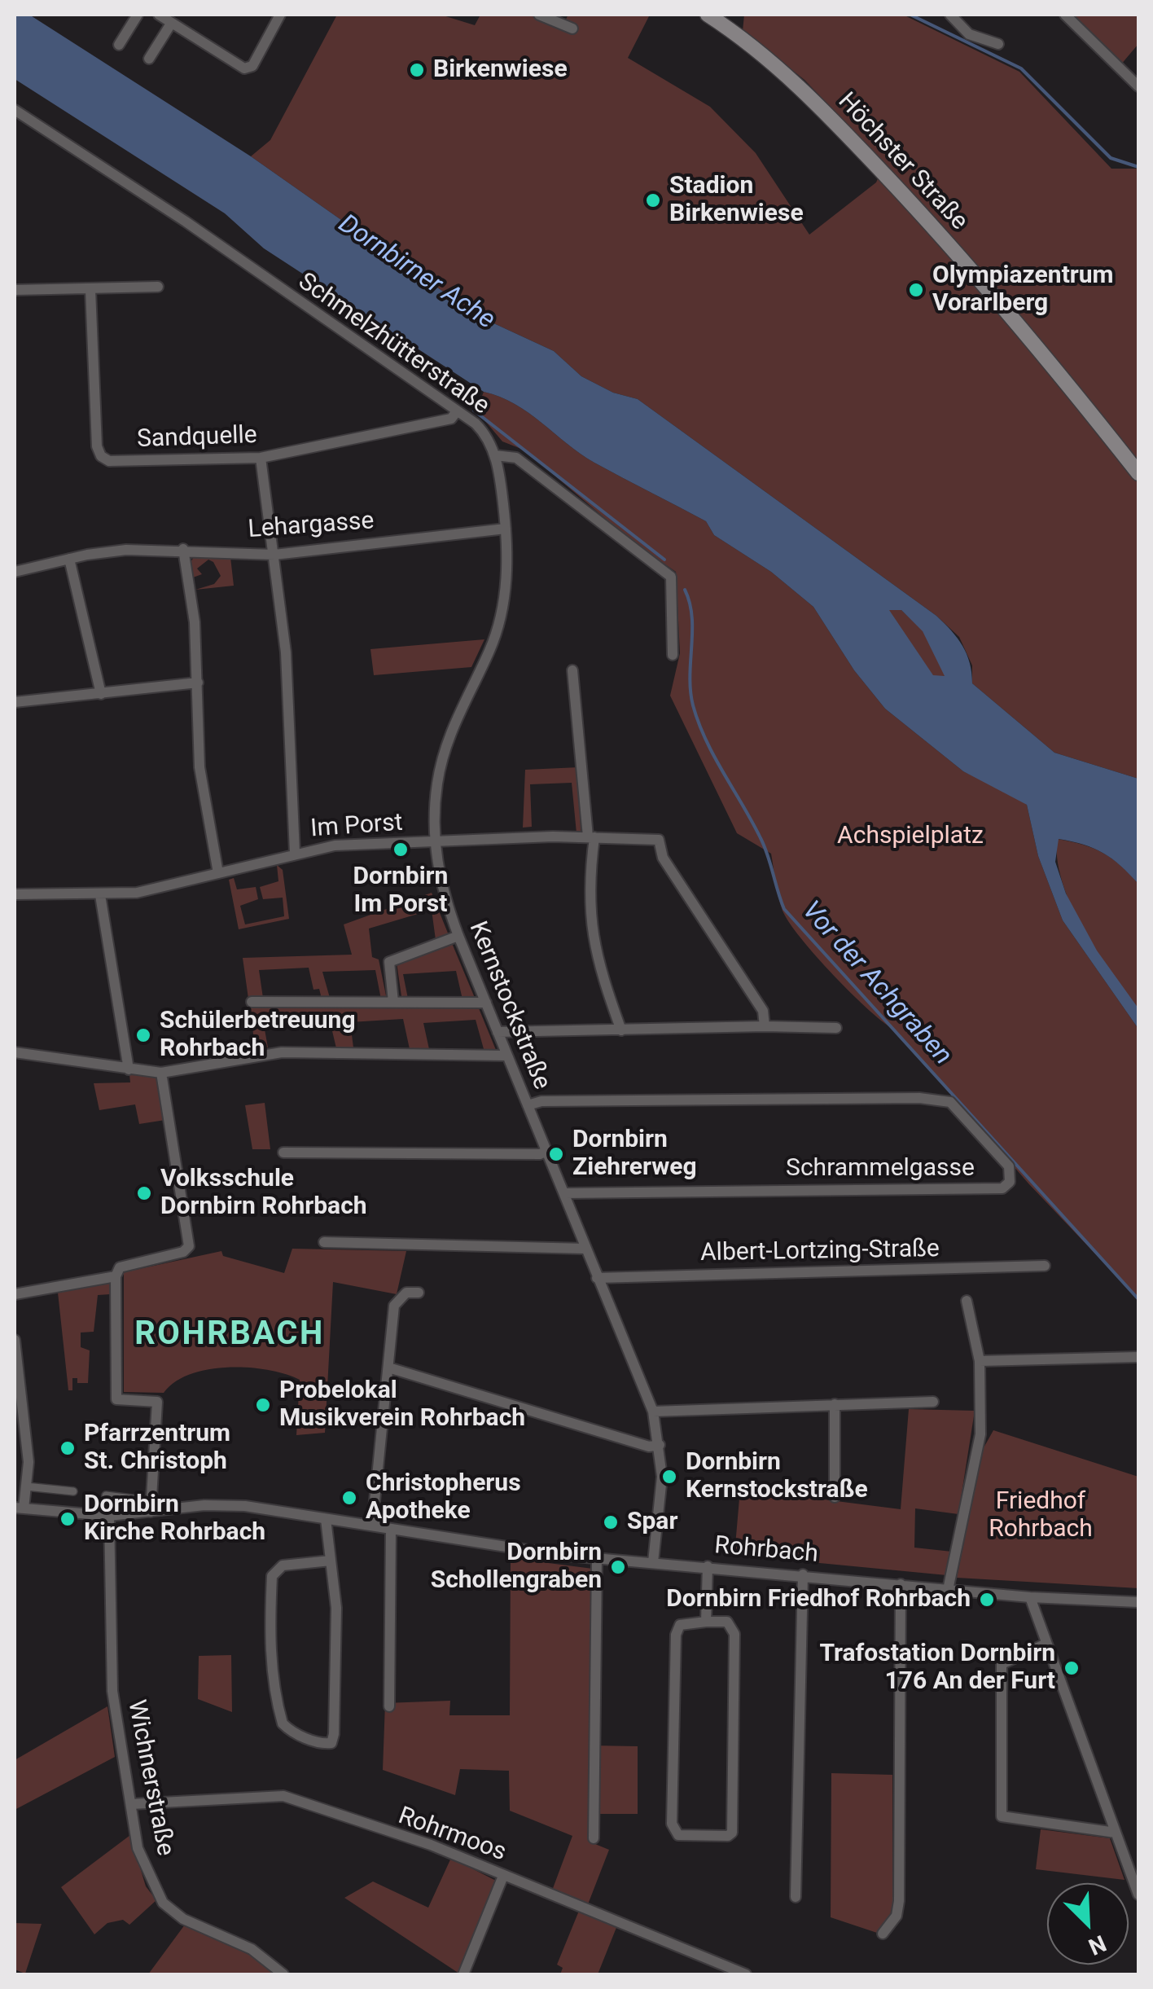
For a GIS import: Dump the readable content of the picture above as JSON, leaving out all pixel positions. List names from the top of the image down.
{
  "streets": {
    "main road": ["Höchster Straße"],
    "street": [
      "Schmelzhütterstraße",
      "Sandquelle",
      "Lehargasse",
      "Im Porst",
      "Kernstockstraße",
      "Schrammelgasse",
      "Albert-Lortzing-Straße",
      "Rohrbach",
      "Wichnerstraße",
      "Rohrmoos"
    ]
  },
  "crossings": [
    ["Schmelzhütterstraße", "Sandquelle"],
    ["Schmelzhütterstraße", "Kernstockstraße"],
    ["Lehargasse", "Kernstockstraße"],
    ["Im Porst", "Kernstockstraße"],
    ["Kernstockstraße", "Schrammelgasse"],
    ["Kernstockstraße", "Albert-Lortzing-Straße"],
    ["Kernstockstraße", "Rohrbach"],
    ["Rohrbach", "Wichnerstraße"],
    ["Wichnerstraße", "Rohrmoos"]
  ],
  "districts": ["ROHRBACH"],
  "water": ["Dornbirner Ache", "Vor der Achgraben"],
  "parks": ["Achspielplatz", "Friedhof Rohrbach"],
  "places": [
    "Birkenwiese",
    "Stadion Birkenwiese",
    "Olympiazentrum Vorarlberg",
    "Dornbirn Im Porst",
    "Schülerbetreuung Rohrbach",
    "Dornbirn Ziehrerweg",
    "Volksschule Dornbirn Rohrbach",
    "Probelokal Musikverein Rohrbach",
    "Pfarrzentrum St. Christoph",
    "Dornbirn Kernstockstraße",
    "Christopherus Apotheke",
    "Dornbirn Kirche Rohrbach",
    "Spar",
    "Dornbirn Schollengraben",
    "Dornbirn Friedhof Rohrbach",
    "Trafostation Dornbirn 176 An der Furt"
  ],
  "north": "bottom right"
}
